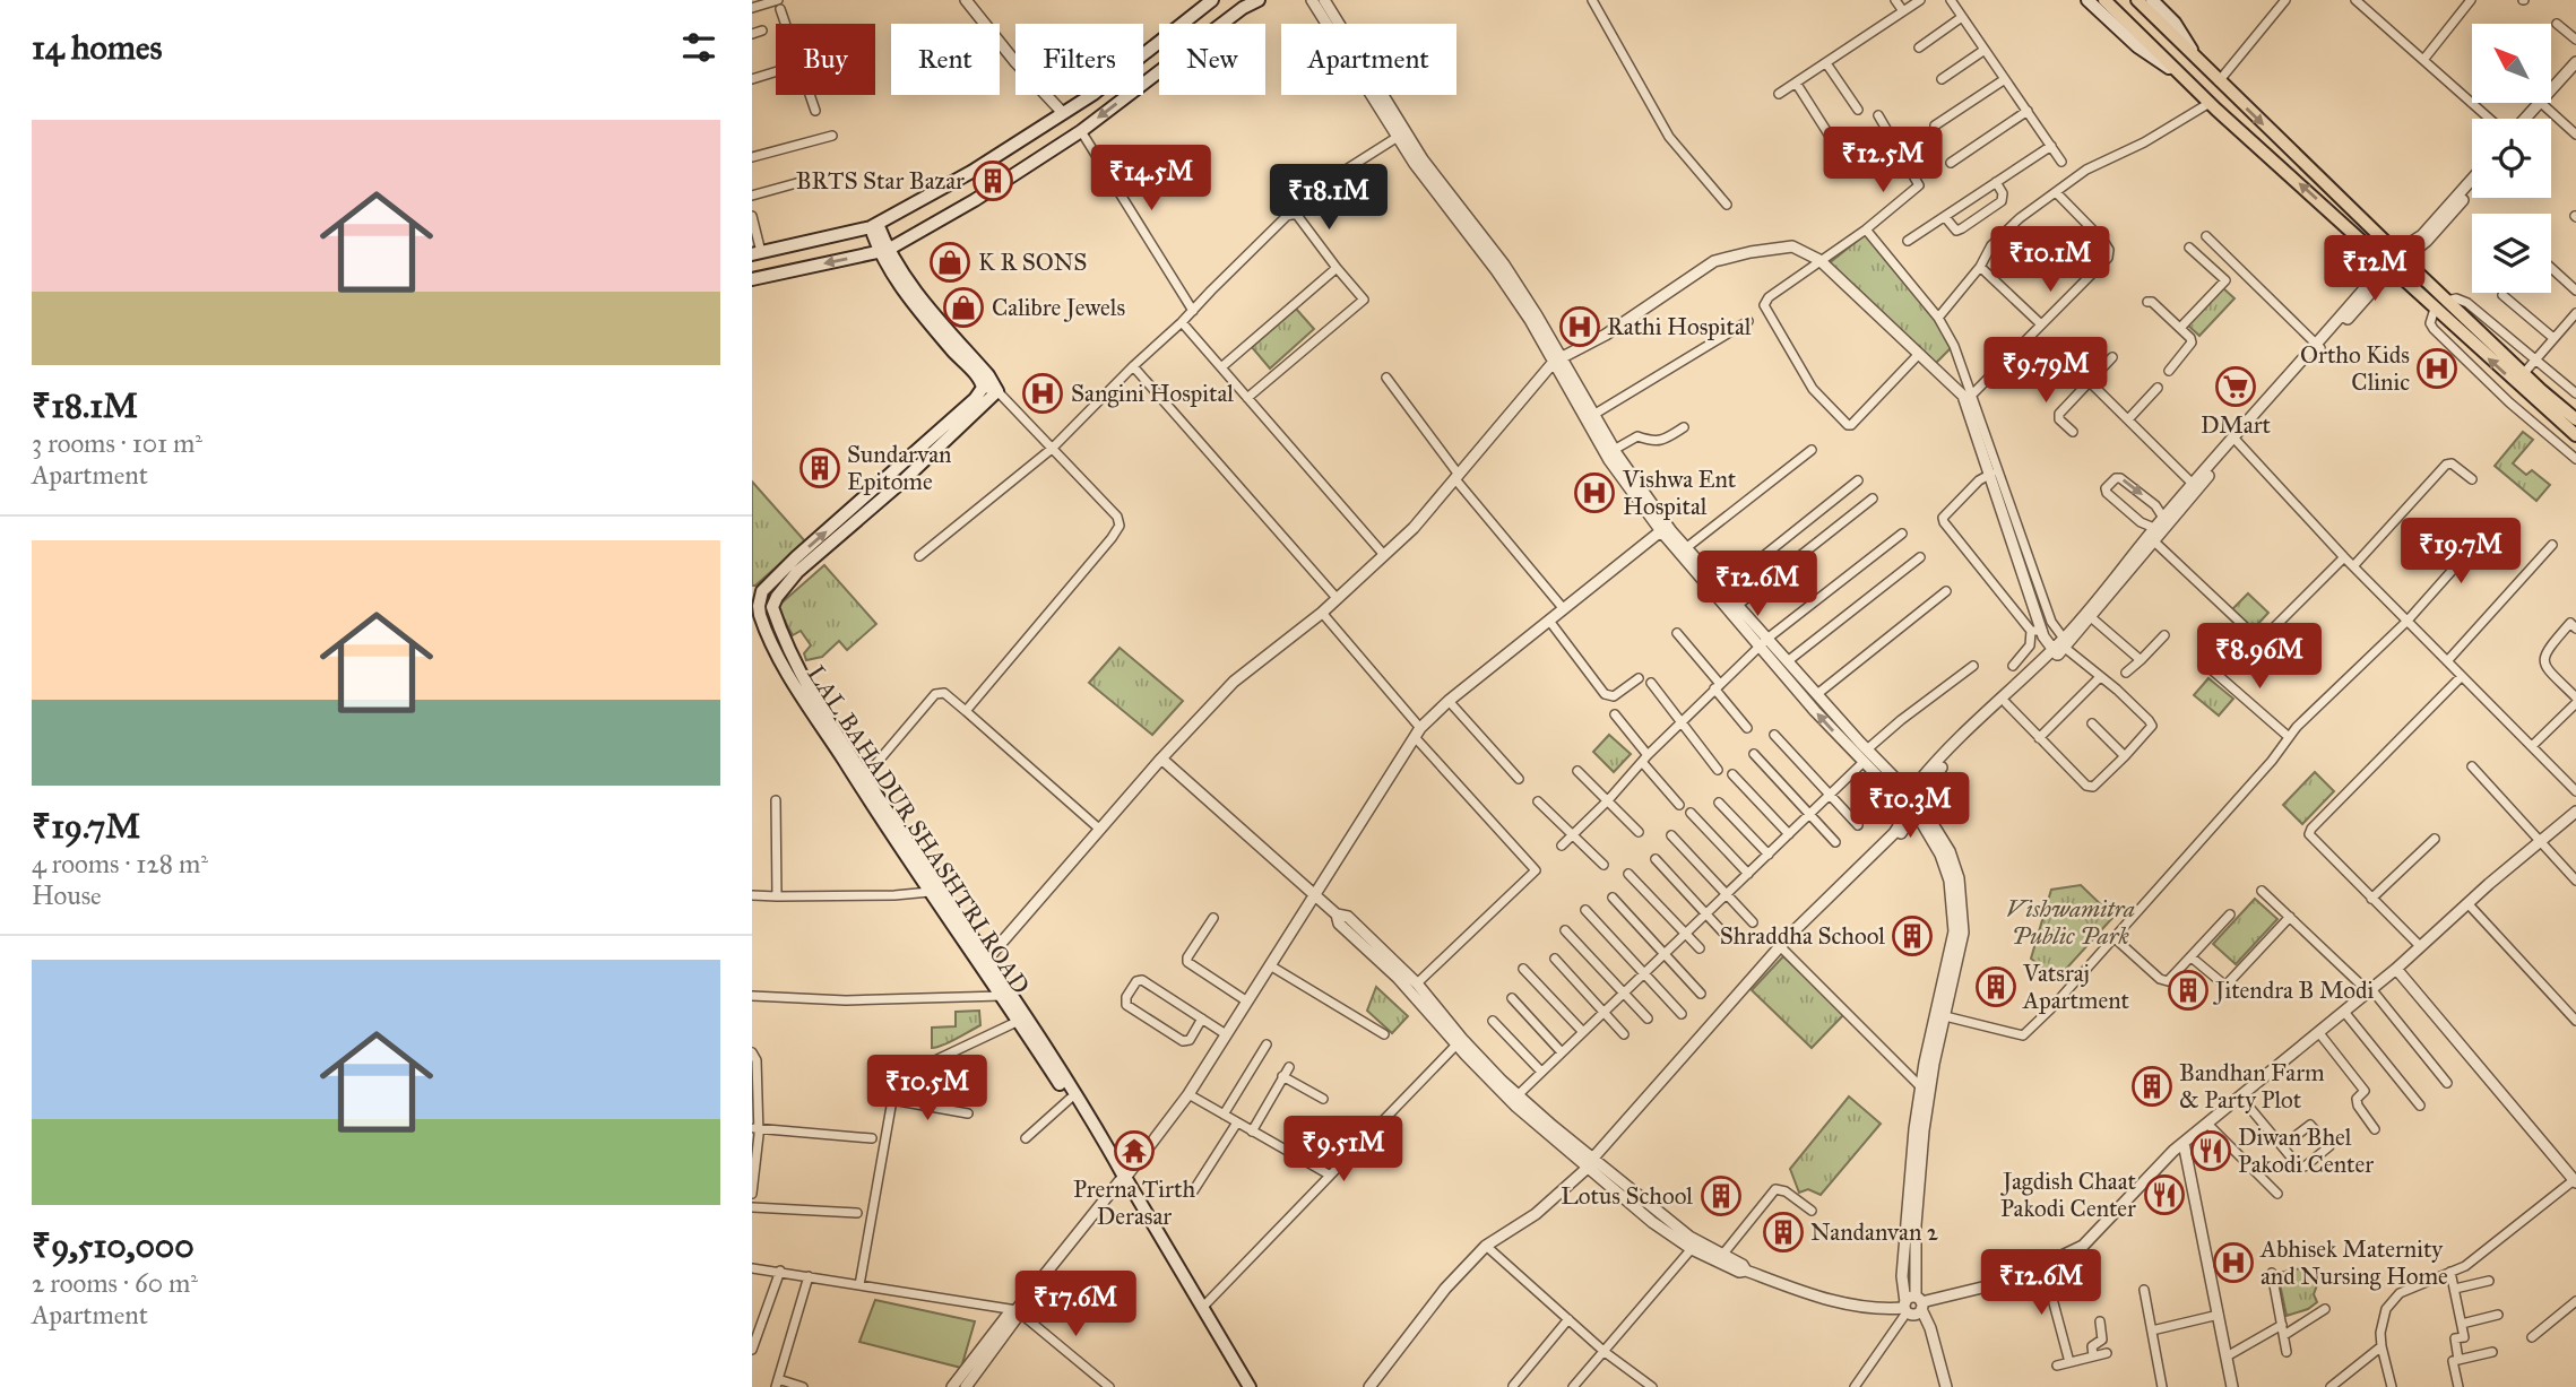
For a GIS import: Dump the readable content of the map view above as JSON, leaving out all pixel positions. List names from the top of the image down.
{
  "streets": {
    "main road": ["LAL BAHADUR SHASHTRI ROAD"]
  },
  "parks": ["Vishwamitra Public Park"],
  "places": {
    "building": [
      "BRTS Star Bazar",
      "Sundarvan Epitome",
      "Shraddha School",
      "Vatsraj Apartment",
      "Jitendra B Modi",
      "Bandhan Farm & Party Plot",
      "Lotus School",
      "Nandanvan 2"
    ],
    "shop": ["K R SONS", "Calibre Jewels"],
    "hospital": [
      "Rathi Hospital",
      "Ortho Kids Clinic",
      "Sangini Hospital",
      "Vishwa Ent Hospital",
      "Abhisek Maternity and Nursing Home"
    ],
    "supermarket": ["DMart"],
    "temple": ["Prerna Tirth Derasar"],
    "restaurant": ["Diwan Bhel Pakodi Center", "Jagdish Chaat Pakodi Center"]
  },
  "north": "top left",
  "page": {
    "heading": "14 homes",
    "chip": [
      "Buy",
      "Rent",
      "Filters",
      "New",
      "Apartment"
    ],
    "list": [
      {
        "name": "₹18.1M",
        "note": "3 rooms · 101 m² · Apartment"
      },
      {
        "name": "₹19.7M",
        "note": "4 rooms · 128 m² · House"
      },
      {
        "name": "₹9,510,000",
        "note": "2 rooms · 60 m² · Apartment"
      }
    ],
    "price": [
      "₹12.5M",
      "₹14.5M",
      "₹18.1M",
      "₹10.1M",
      "₹12M",
      "₹9.79M",
      "₹19.7M",
      "₹12.6M",
      "₹8.96M",
      "₹10.3M",
      "₹10.5M",
      "₹9.51M",
      "₹12.6M",
      "₹17.6M"
    ]
  }
}
